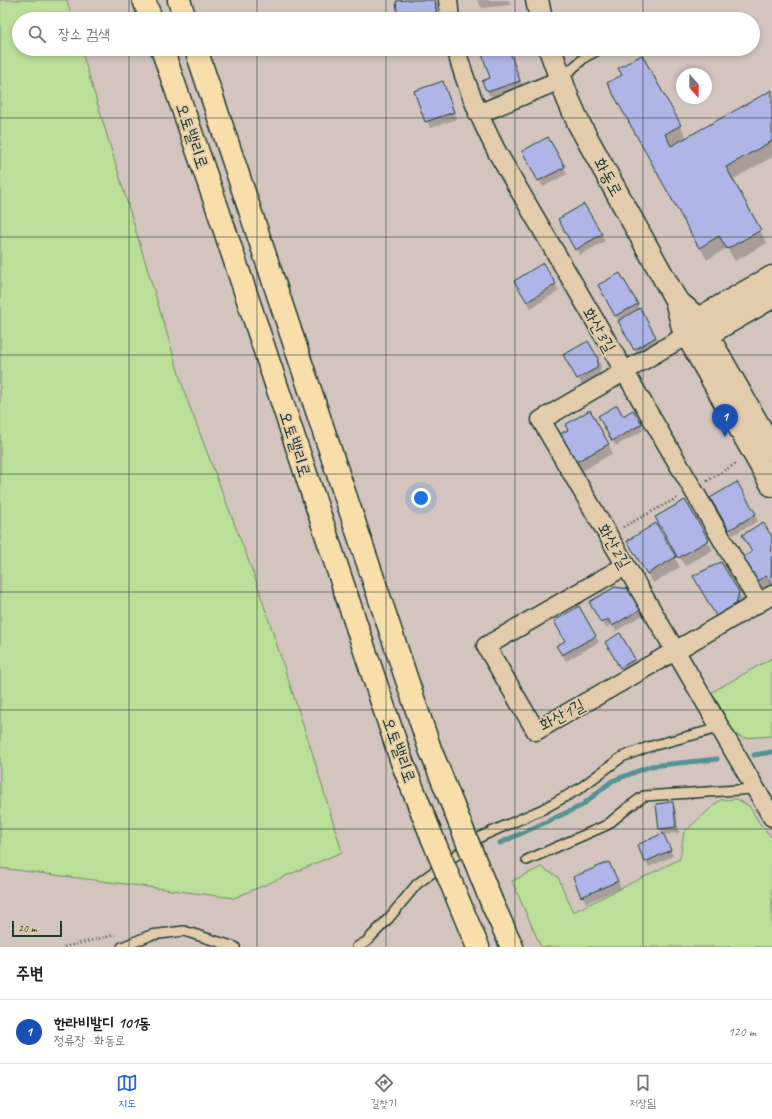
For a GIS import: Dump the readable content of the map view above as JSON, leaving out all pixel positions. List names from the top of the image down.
{
  "streets": {
    "highway": ["오토밸리로"],
    "street": [
      "화동로",
      "화산3길",
      "화산2길",
      "화산1길"
    ]
  },
  "crossings": [
    ["화동로", "화산2길"],
    ["화산3길", "화산2길"],
    ["화산3길", "화산1길"],
    ["화산2길", "화산1길"]
  ],
  "scale_bar": "20 m",
  "north": "bottom",
  "page": {
    "search": "장소 검색",
    "pins": "1",
    "scale": "20 m",
    "heading": "주변",
    "list": [
      {
        "mark": "1",
        "name": "한라비발디 101동",
        "note": "정류장 · 화동로",
        "value": "120 m"
      }
    ],
    "nav": ["지도", "길찾기", "저장됨"]
  }
}
